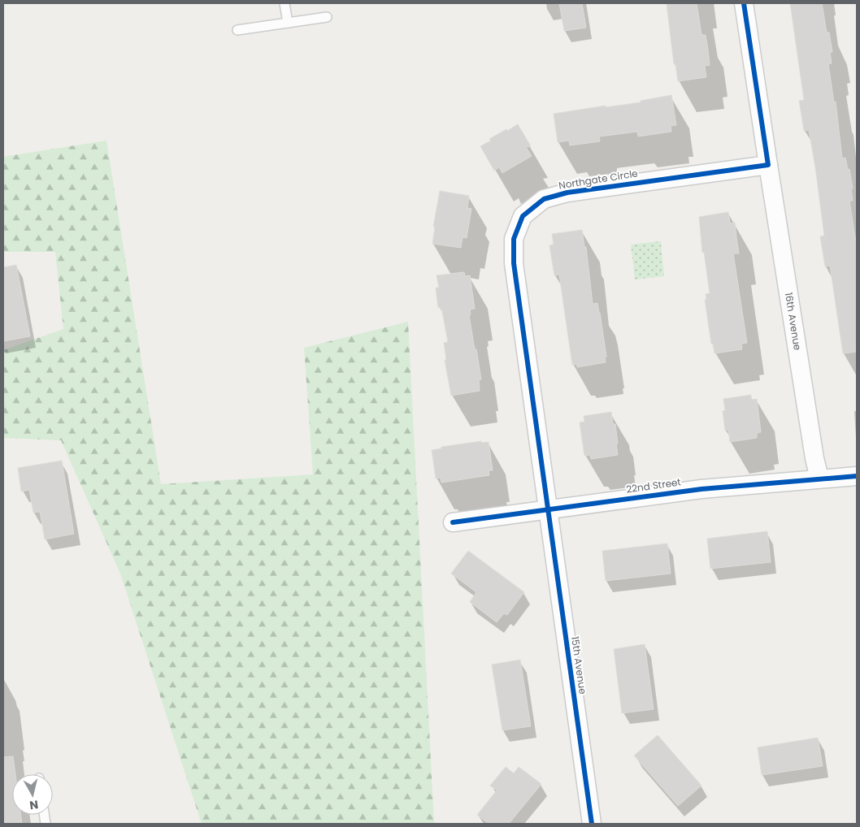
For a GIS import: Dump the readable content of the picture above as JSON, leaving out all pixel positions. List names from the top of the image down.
{
  "streets": {
    "street": [
      "Northgate Circle",
      "16th Avenue",
      "22nd Street",
      "15th Avenue"
    ]
  },
  "crossings": [
    ["Northgate Circle", "16th Avenue"],
    ["Northgate Circle", "22nd Street"],
    ["Northgate Circle", "15th Avenue"],
    ["16th Avenue", "22nd Street"],
    ["22nd Street", "15th Avenue"]
  ],
  "north": "bottom"
}
